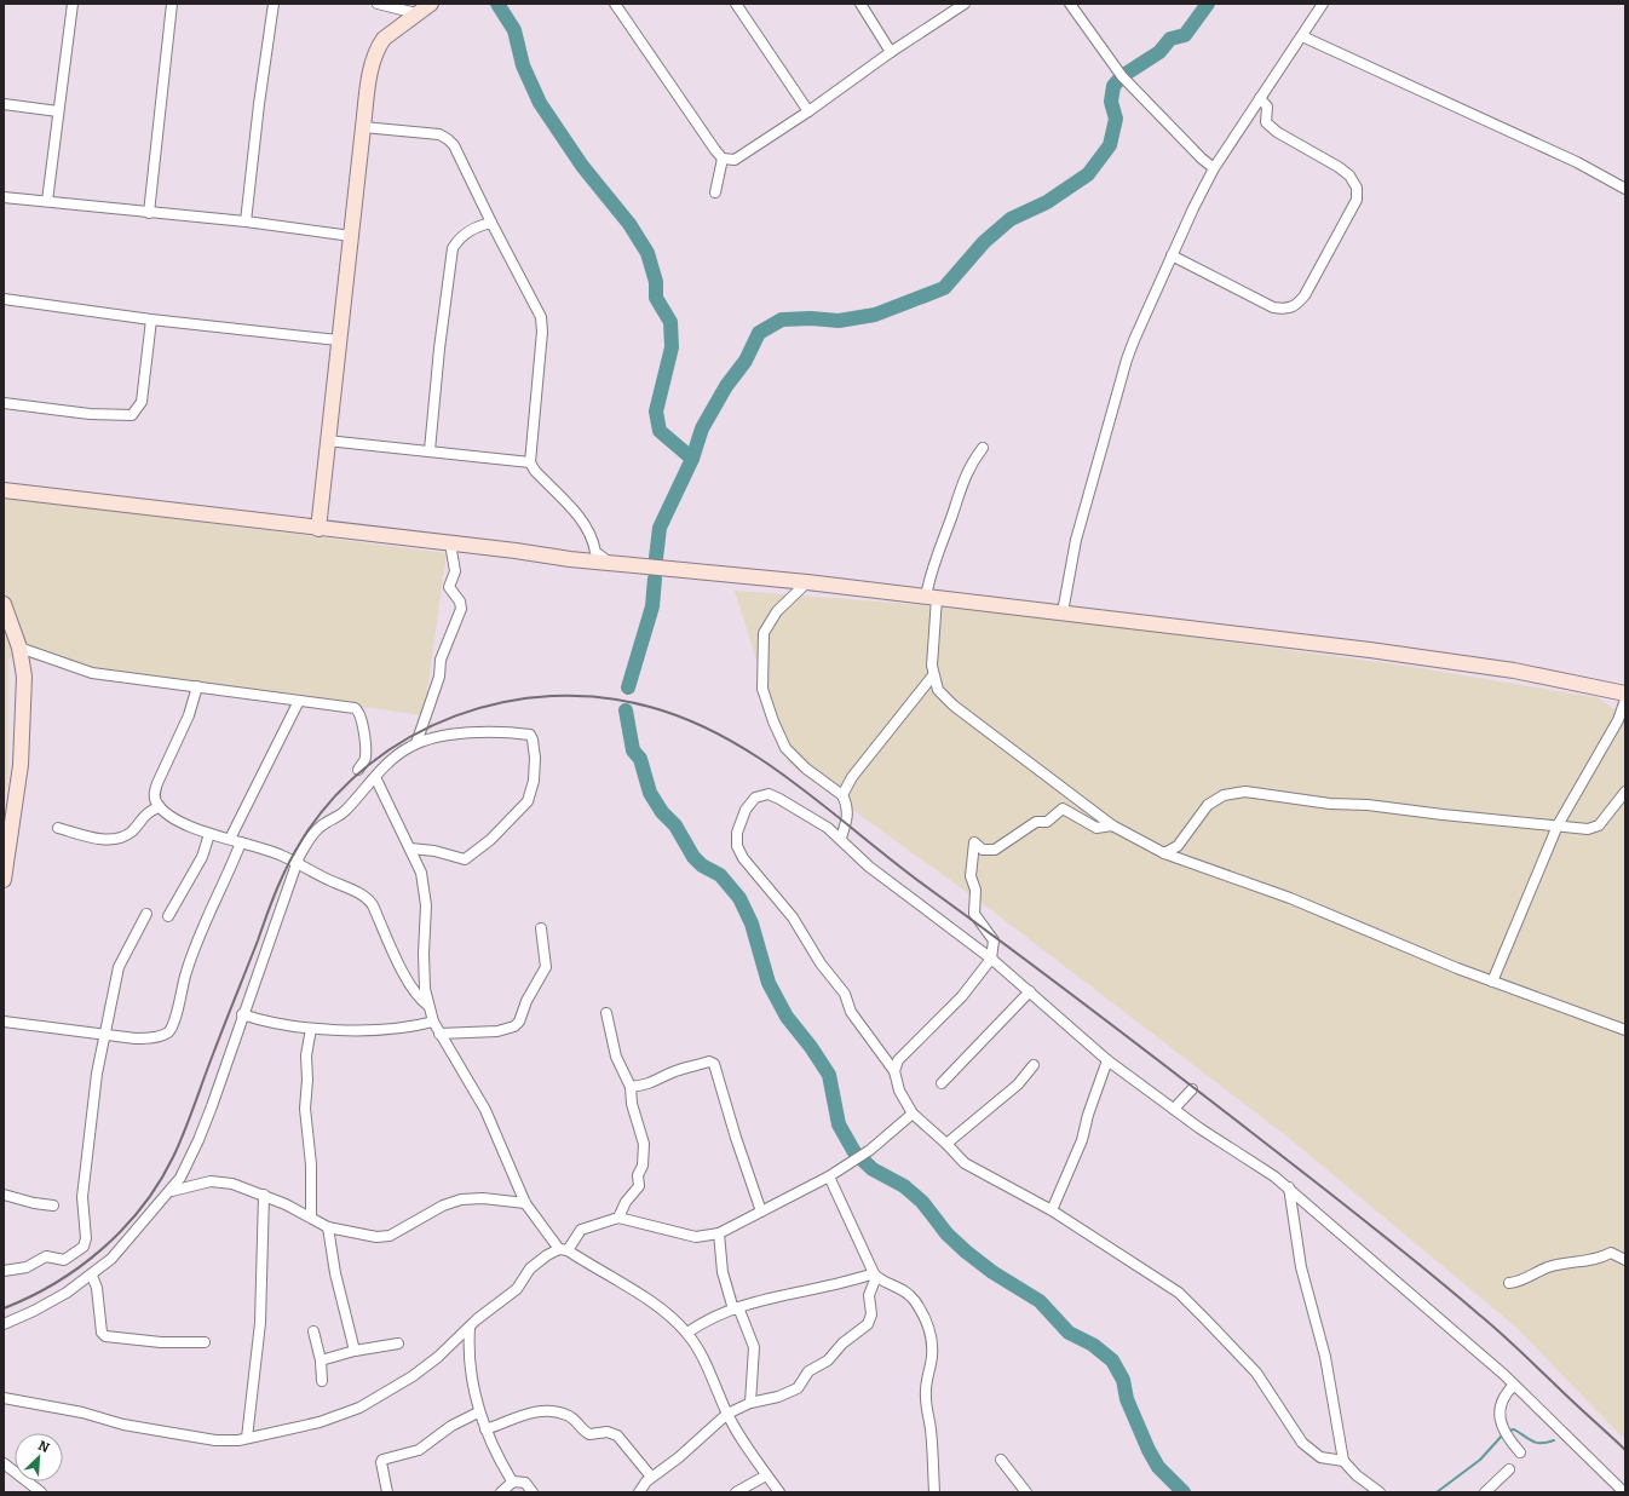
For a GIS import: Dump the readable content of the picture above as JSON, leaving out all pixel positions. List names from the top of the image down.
{
  "north": "top right"
}
